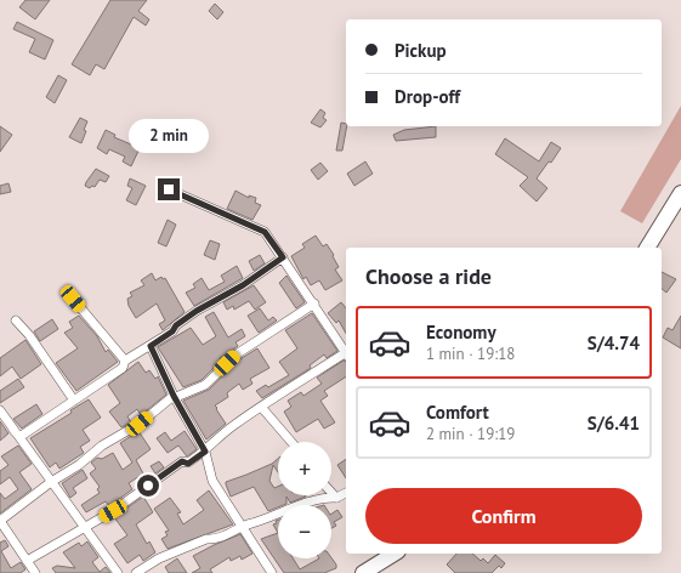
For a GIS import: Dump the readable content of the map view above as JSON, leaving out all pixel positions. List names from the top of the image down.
{
  "page": {
    "banner": ["Pickup", "Drop-off"],
    "bubble": "2 min",
    "heading": "Choose a ride",
    "list": [
      {
        "name": "Economy",
        "note": "1 min · 19:18",
        "value": "S/4.74"
      },
      {
        "name": "Comfort",
        "note": "2 min · 19:19",
        "value": "S/6.41"
      }
    ],
    "map_buttons": ["+", "−"],
    "buttons": "Confirm"
  }
}
